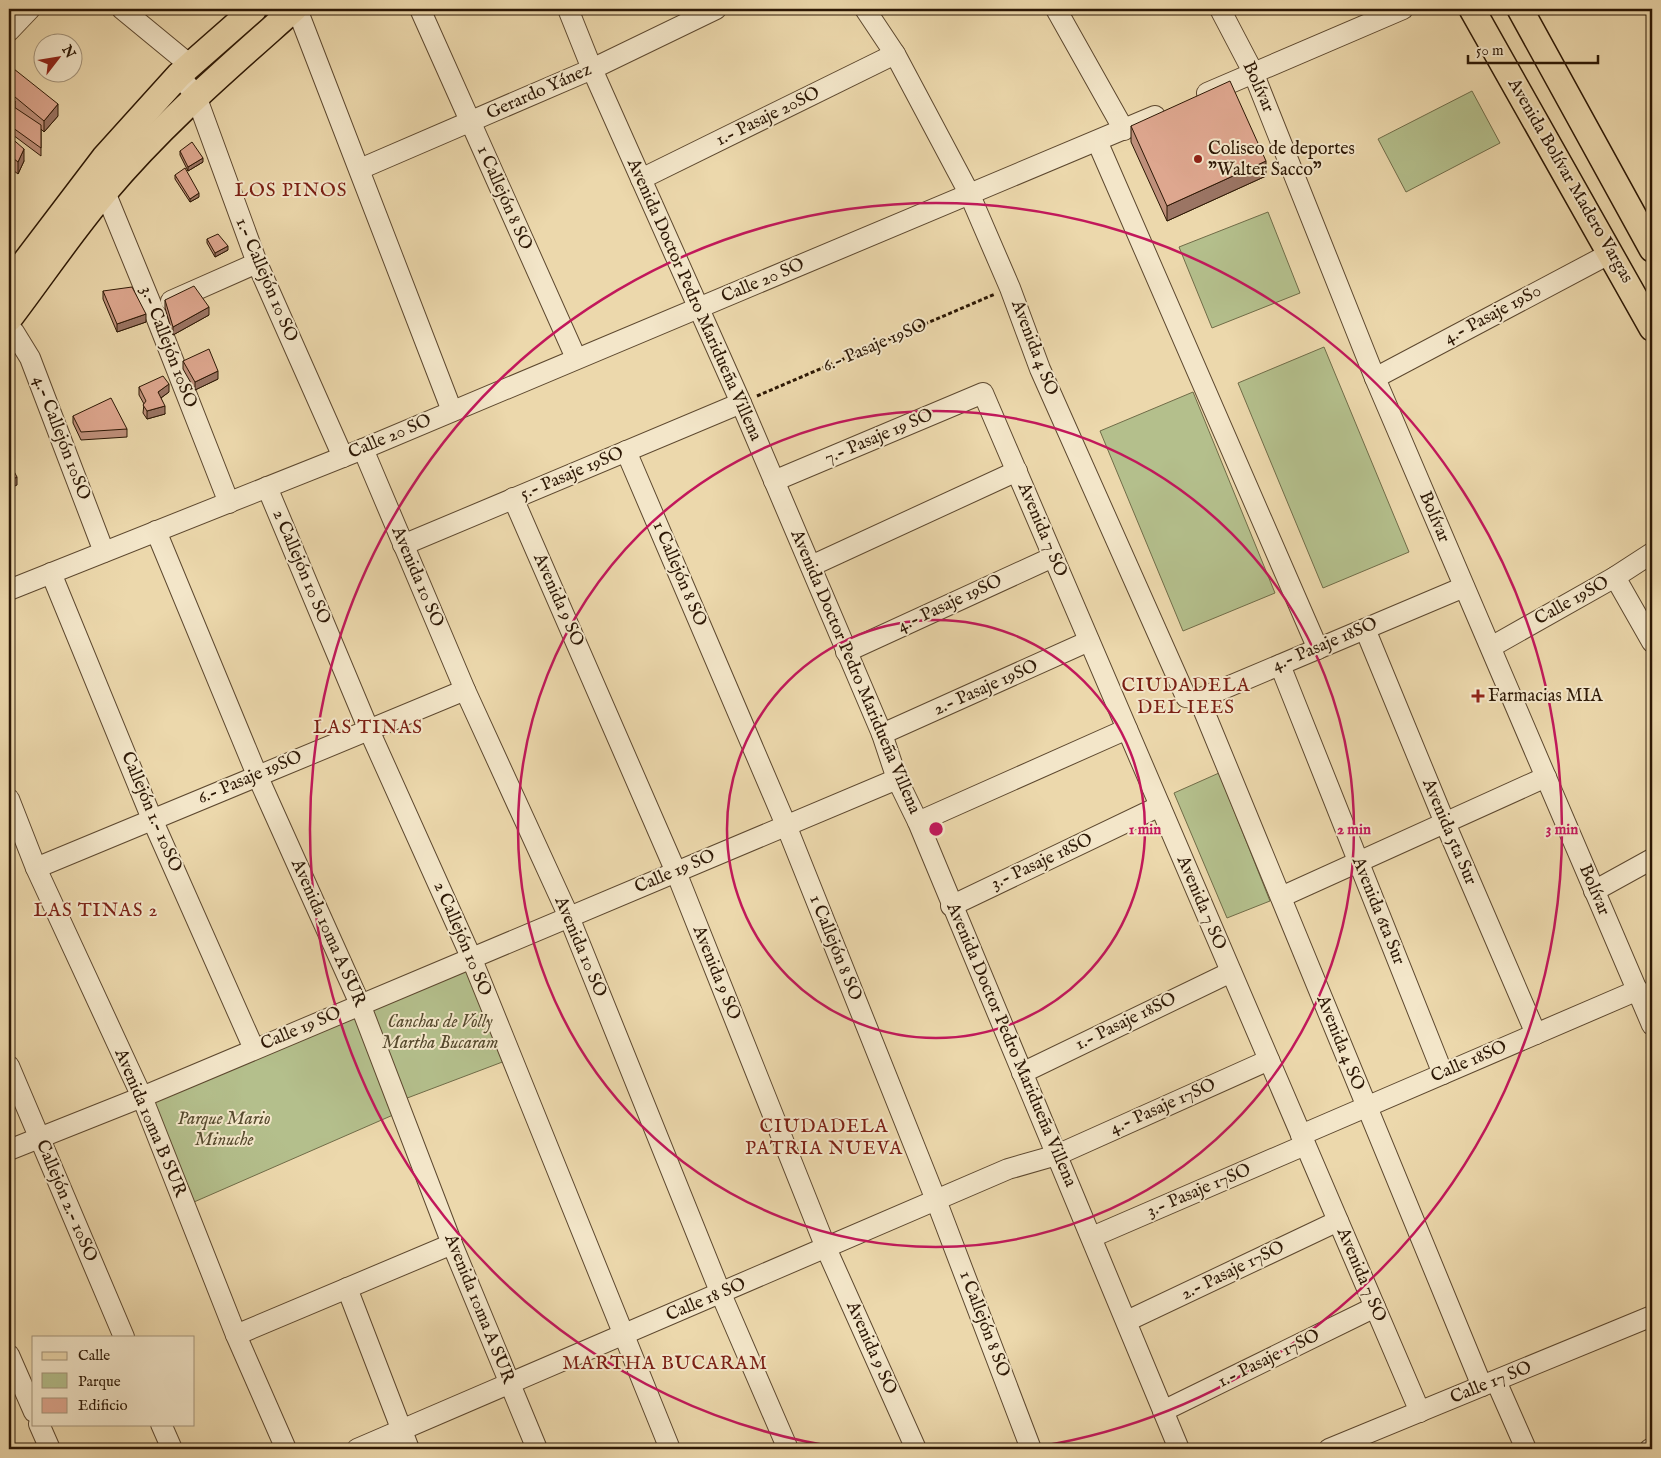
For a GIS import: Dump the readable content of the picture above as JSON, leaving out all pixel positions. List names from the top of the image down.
{
  "streets": {
    "main road": ["Avenida Bolívar Madero Vargas"],
    "street": [
      "Bolívar",
      "Gerardo Yánez",
      "1.- Pasaje 20SO",
      "1 Callejón 8 SO",
      "1.- Callejón 10 SO",
      "Calle 20 SO",
      "Avenida Doctor Pedro Maridueña Villena",
      "4.- Pasaje 19S0",
      "6.- Pasaje 19SO",
      "3.- Callejón 10SO",
      "Avenida 4 SO",
      "7.- Pasaje 19 SO",
      "4.- Callejón 10SO",
      "5.- Pasaje 19SO",
      "Avenida 7 SO",
      "2 Callejón 10 SO",
      "Avenida 10 SO",
      "Avenida 9 SO",
      "Calle 19SO",
      "4.- Pasaje 19SO",
      "4.- Pasaje 18SO",
      "2.- Pasaje 19SO",
      "Callejón 1.- 10SO",
      "Avenida 5ta Sur",
      "3.- Pasaje 18SO",
      "Calle 19 SO",
      "Avenida 6ta Sur",
      "Avenida 10ma A SUR",
      "1.- Pasaje 18SO",
      "Calle 18SO",
      "4.- Pasaje 17SO",
      "Avenida 10ma B SUR",
      "3.- Pasaje 17SO",
      "Callejón 2.- 10SO",
      "2.- Pasaje 17SO",
      "Calle 18 SO",
      "1.- Pasaje 17SO",
      "Calle 17 SO"
    ]
  },
  "crossings": [
    ["Bolívar", "Calle 20 SO"],
    ["Bolívar", "4.- Pasaje 19S0"],
    ["Bolívar", "Calle 19SO"],
    ["Bolívar", "4.- Pasaje 18SO"],
    ["Bolívar", "Calle 18SO"],
    ["Gerardo Yánez", "1 Callejón 8 SO"],
    ["Gerardo Yánez", "Avenida Doctor Pedro Maridueña Villena"],
    ["1.- Pasaje 20SO", "Avenida Doctor Pedro Maridueña Villena"],
    ["1.- Pasaje 20SO", "Avenida 4 SO"],
    ["Avenida Bolívar Madero Vargas", "4.- Pasaje 19S0"],
    ["1 Callejón 8 SO", "Calle 20 SO"],
    ["1 Callejón 8 SO", "5.- Pasaje 19SO"],
    ["1 Callejón 8 SO", "Calle 19 SO"],
    ["1 Callejón 8 SO", "Calle 18 SO"],
    ["1.- Callejón 10 SO", "Calle 20 SO"],
    ["Calle 20 SO", "Avenida Doctor Pedro Maridueña Villena"],
    ["Calle 20 SO", "3.- Callejón 10SO"],
    ["Calle 20 SO", "Avenida 4 SO"],
    ["Calle 20 SO", "4.- Callejón 10SO"],
    ["Calle 20 SO", "2 Callejón 10 SO"],
    ["Calle 20 SO", "Avenida 10 SO"],
    ["Calle 20 SO", "Callejón 1.- 10SO"],
    ["Calle 20 SO", "Avenida 10ma A SUR"],
    ["Avenida Doctor Pedro Maridueña Villena", "6.- Pasaje 19SO"],
    ["Avenida Doctor Pedro Maridueña Villena", "7.- Pasaje 19 SO"],
    ["Avenida Doctor Pedro Maridueña Villena", "5.- Pasaje 19SO"],
    ["Avenida Doctor Pedro Maridueña Villena", "4.- Pasaje 19SO"],
    ["Avenida Doctor Pedro Maridueña Villena", "2.- Pasaje 19SO"],
    ["Avenida Doctor Pedro Maridueña Villena", "3.- Pasaje 18SO"],
    ["Avenida Doctor Pedro Maridueña Villena", "Calle 19 SO"],
    ["Avenida Doctor Pedro Maridueña Villena", "1.- Pasaje 18SO"],
    ["Avenida Doctor Pedro Maridueña Villena", "4.- Pasaje 17SO"],
    ["Avenida Doctor Pedro Maridueña Villena", "3.- Pasaje 17SO"],
    ["Avenida Doctor Pedro Maridueña Villena", "2.- Pasaje 17SO"],
    ["Avenida Doctor Pedro Maridueña Villena", "Calle 18 SO"],
    ["Avenida Doctor Pedro Maridueña Villena", "1.- Pasaje 17SO"],
    ["6.- Pasaje 19SO", "Avenida 4 SO"],
    ["6.- Pasaje 19SO", "5.- Pasaje 19SO"],
    ["6.- Pasaje 19SO", "2 Callejón 10 SO"],
    ["6.- Pasaje 19SO", "Avenida 10 SO"],
    ["6.- Pasaje 19SO", "Callejón 1.- 10SO"],
    ["6.- Pasaje 19SO", "Avenida 10ma A SUR"],
    ["6.- Pasaje 19SO", "Avenida 10ma B SUR"],
    ["Avenida 4 SO", "4.- Pasaje 18SO"],
    ["Avenida 4 SO", "Calle 18SO"],
    ["Avenida 4 SO", "Calle 17 SO"],
    ["7.- Pasaje 19 SO", "Avenida 7 SO"],
    ["5.- Pasaje 19SO", "Avenida 10 SO"],
    ["5.- Pasaje 19SO", "Avenida 9 SO"],
    ["Avenida 7 SO", "4.- Pasaje 19SO"],
    ["Avenida 7 SO", "2.- Pasaje 19SO"],
    ["Avenida 7 SO", "3.- Pasaje 18SO"],
    ["Avenida 7 SO", "1.- Pasaje 18SO"],
    ["Avenida 7 SO", "Calle 18SO"],
    ["Avenida 7 SO", "4.- Pasaje 17SO"],
    ["Avenida 7 SO", "3.- Pasaje 17SO"],
    ["Avenida 7 SO", "2.- Pasaje 17SO"],
    ["Avenida 7 SO", "1.- Pasaje 17SO"],
    ["Avenida 7 SO", "Calle 17 SO"],
    ["2 Callejón 10 SO", "Calle 19 SO"],
    ["2 Callejón 10 SO", "Calle 18 SO"],
    ["Avenida 10 SO", "Calle 19 SO"],
    ["Avenida 10 SO", "Calle 18 SO"],
    ["Avenida 9 SO", "Calle 19 SO"],
    ["Avenida 9 SO", "Calle 18 SO"],
    ["4.- Pasaje 18SO", "Avenida 5ta Sur"],
    ["4.- Pasaje 18SO", "Avenida 6ta Sur"],
    ["Callejón 1.- 10SO", "Calle 19 SO"],
    ["Avenida 5ta Sur", "Calle 18SO"],
    ["Calle 19 SO", "Avenida 10ma A SUR"],
    ["Calle 19 SO", "Avenida 10ma B SUR"],
    ["Calle 19 SO", "Callejón 2.- 10SO"],
    ["Avenida 6ta Sur", "Calle 18SO"],
    ["Avenida 10ma A SUR", "Calle 18 SO"],
    ["Calle 18SO", "3.- Pasaje 17SO"],
    ["4.- Pasaje 17SO", "Calle 18 SO"]
  ],
  "districts": [
    "LOS PINOS",
    "CIUDADELA DEL IEES",
    "LAS TINAS",
    "LAS TINAS 2",
    "CIUDADELA PATRIA NUEVA",
    "MARTHA BUCARAM"
  ],
  "parks": ["Canchas de Volly Martha Bucaram", "Parque Mario Minuche"],
  "places": {
    "other": ["Coliseo de deportes \"Walter Sacco\""],
    "health": ["Farmacias MIA"]
  },
  "legend": ["Calle", "Parque", "Edificio"],
  "scale_bar": "50 m",
  "north": "top right",
  "rings": ["1 min", "2 min", "3 min"]
}
